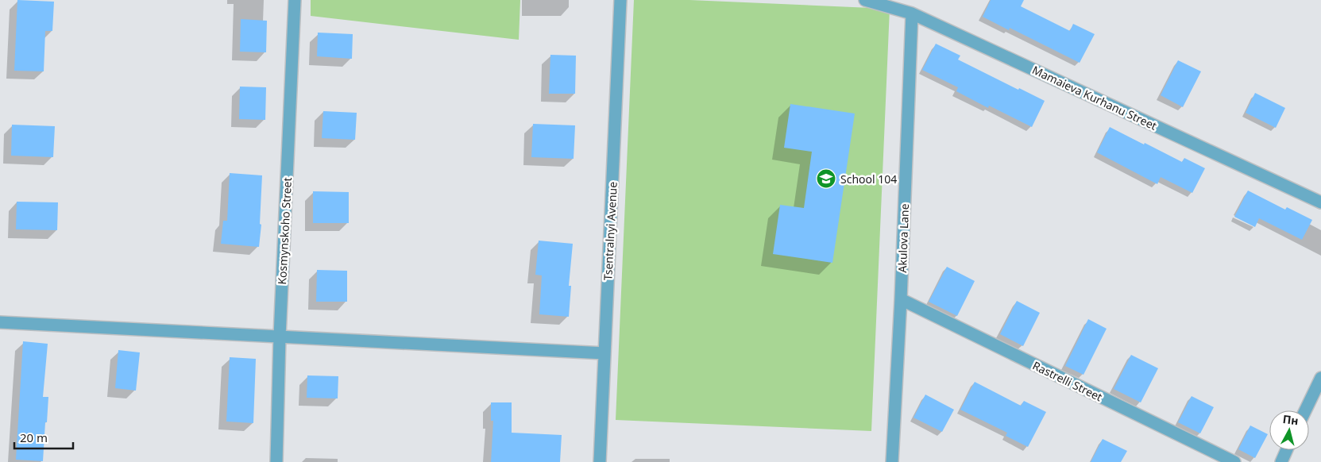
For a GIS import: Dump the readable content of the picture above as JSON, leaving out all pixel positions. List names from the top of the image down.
{
  "streets": {
    "street": [
      "Mamaieva Kurhanu Street",
      "Kosmynskoho Street",
      "Tsentralnyi Avenue",
      "Akulova Lane",
      "Rastrelli Street"
    ]
  },
  "crossings": [
    ["Mamaieva Kurhanu Street", "Akulova Lane"],
    ["Akulova Lane", "Rastrelli Street"]
  ],
  "places": {
    "school or university": ["School 104"]
  },
  "scale_bar": "20 m",
  "north": "top"
}
